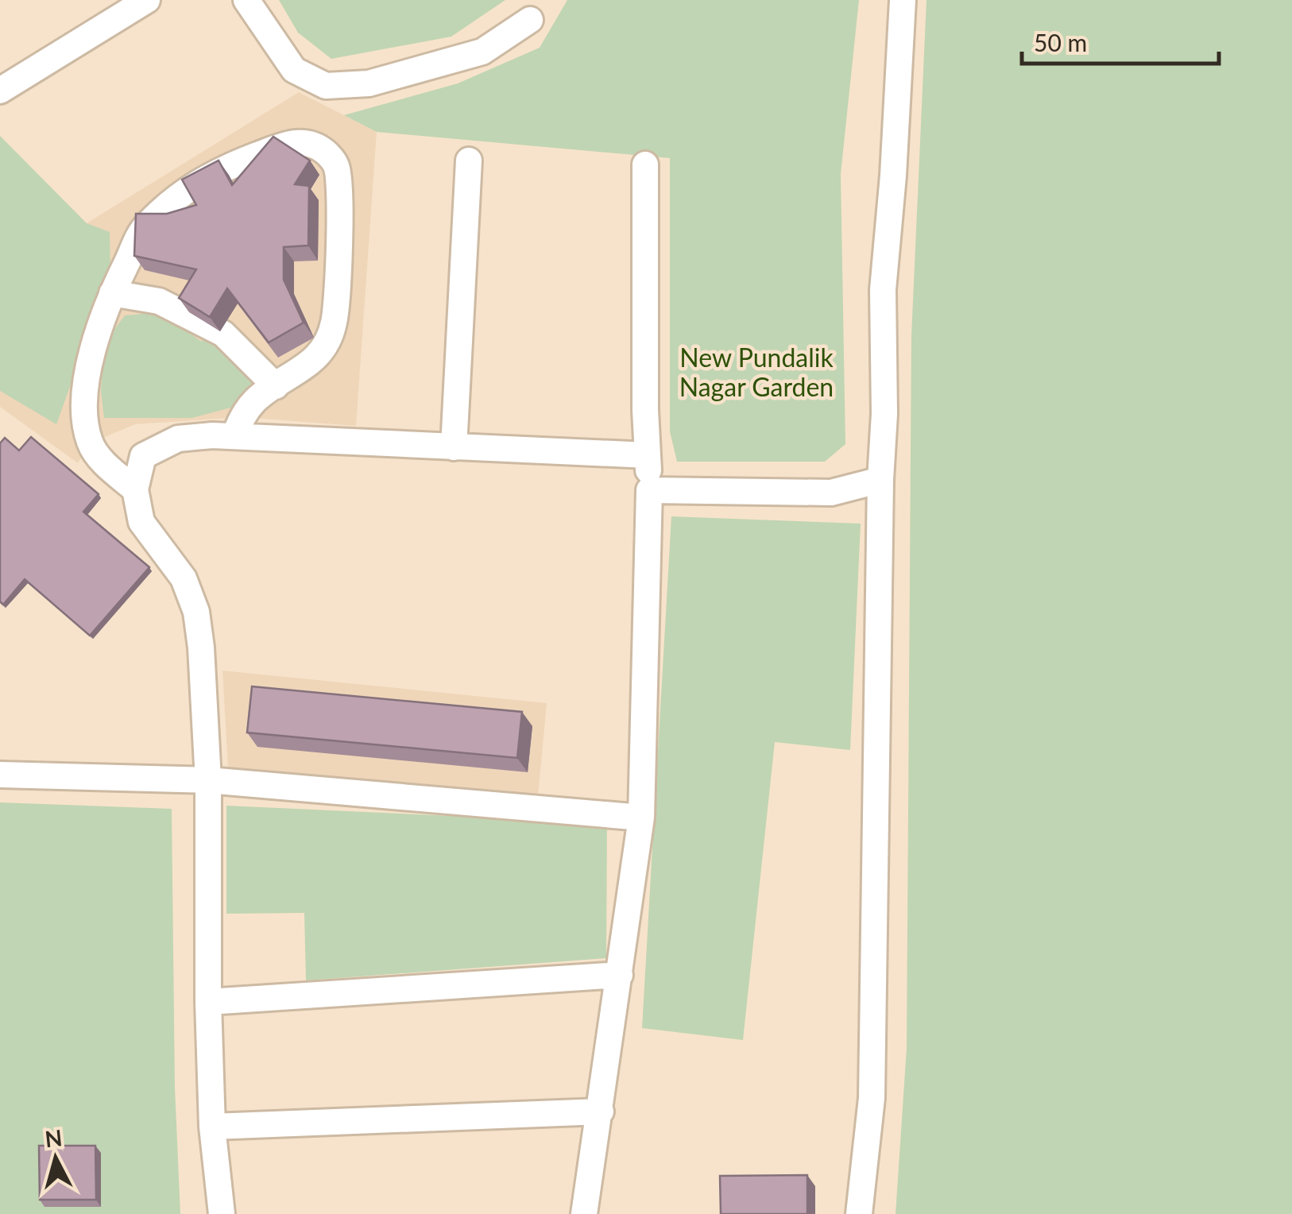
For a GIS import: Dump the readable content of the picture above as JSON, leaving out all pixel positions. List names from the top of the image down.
{
  "parks": ["New Pundalik Nagar Garden"],
  "scale_bar": "50 m",
  "north": "top"
}
